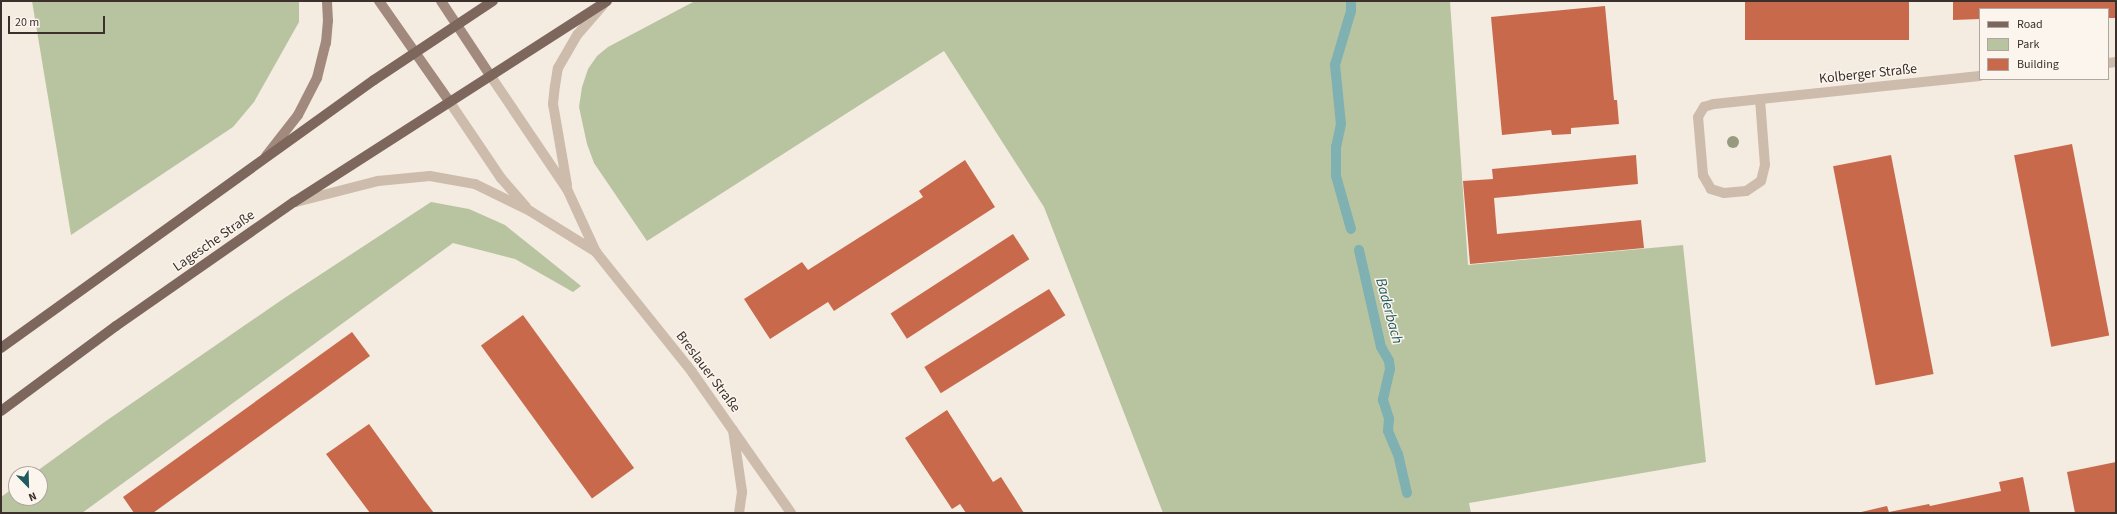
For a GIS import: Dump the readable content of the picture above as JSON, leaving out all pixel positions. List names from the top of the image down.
{
  "streets": {
    "main road": ["Lagesche Straße"],
    "street": ["Kolberger Straße", "Breslauer Straße"]
  },
  "crossings": [
    ["Lagesche Straße", "Breslauer Straße"]
  ],
  "water": ["Baderbach"],
  "legend": ["Road", "Park", "Building"],
  "scale_bar": "20 m",
  "north": "bottom right"
}
